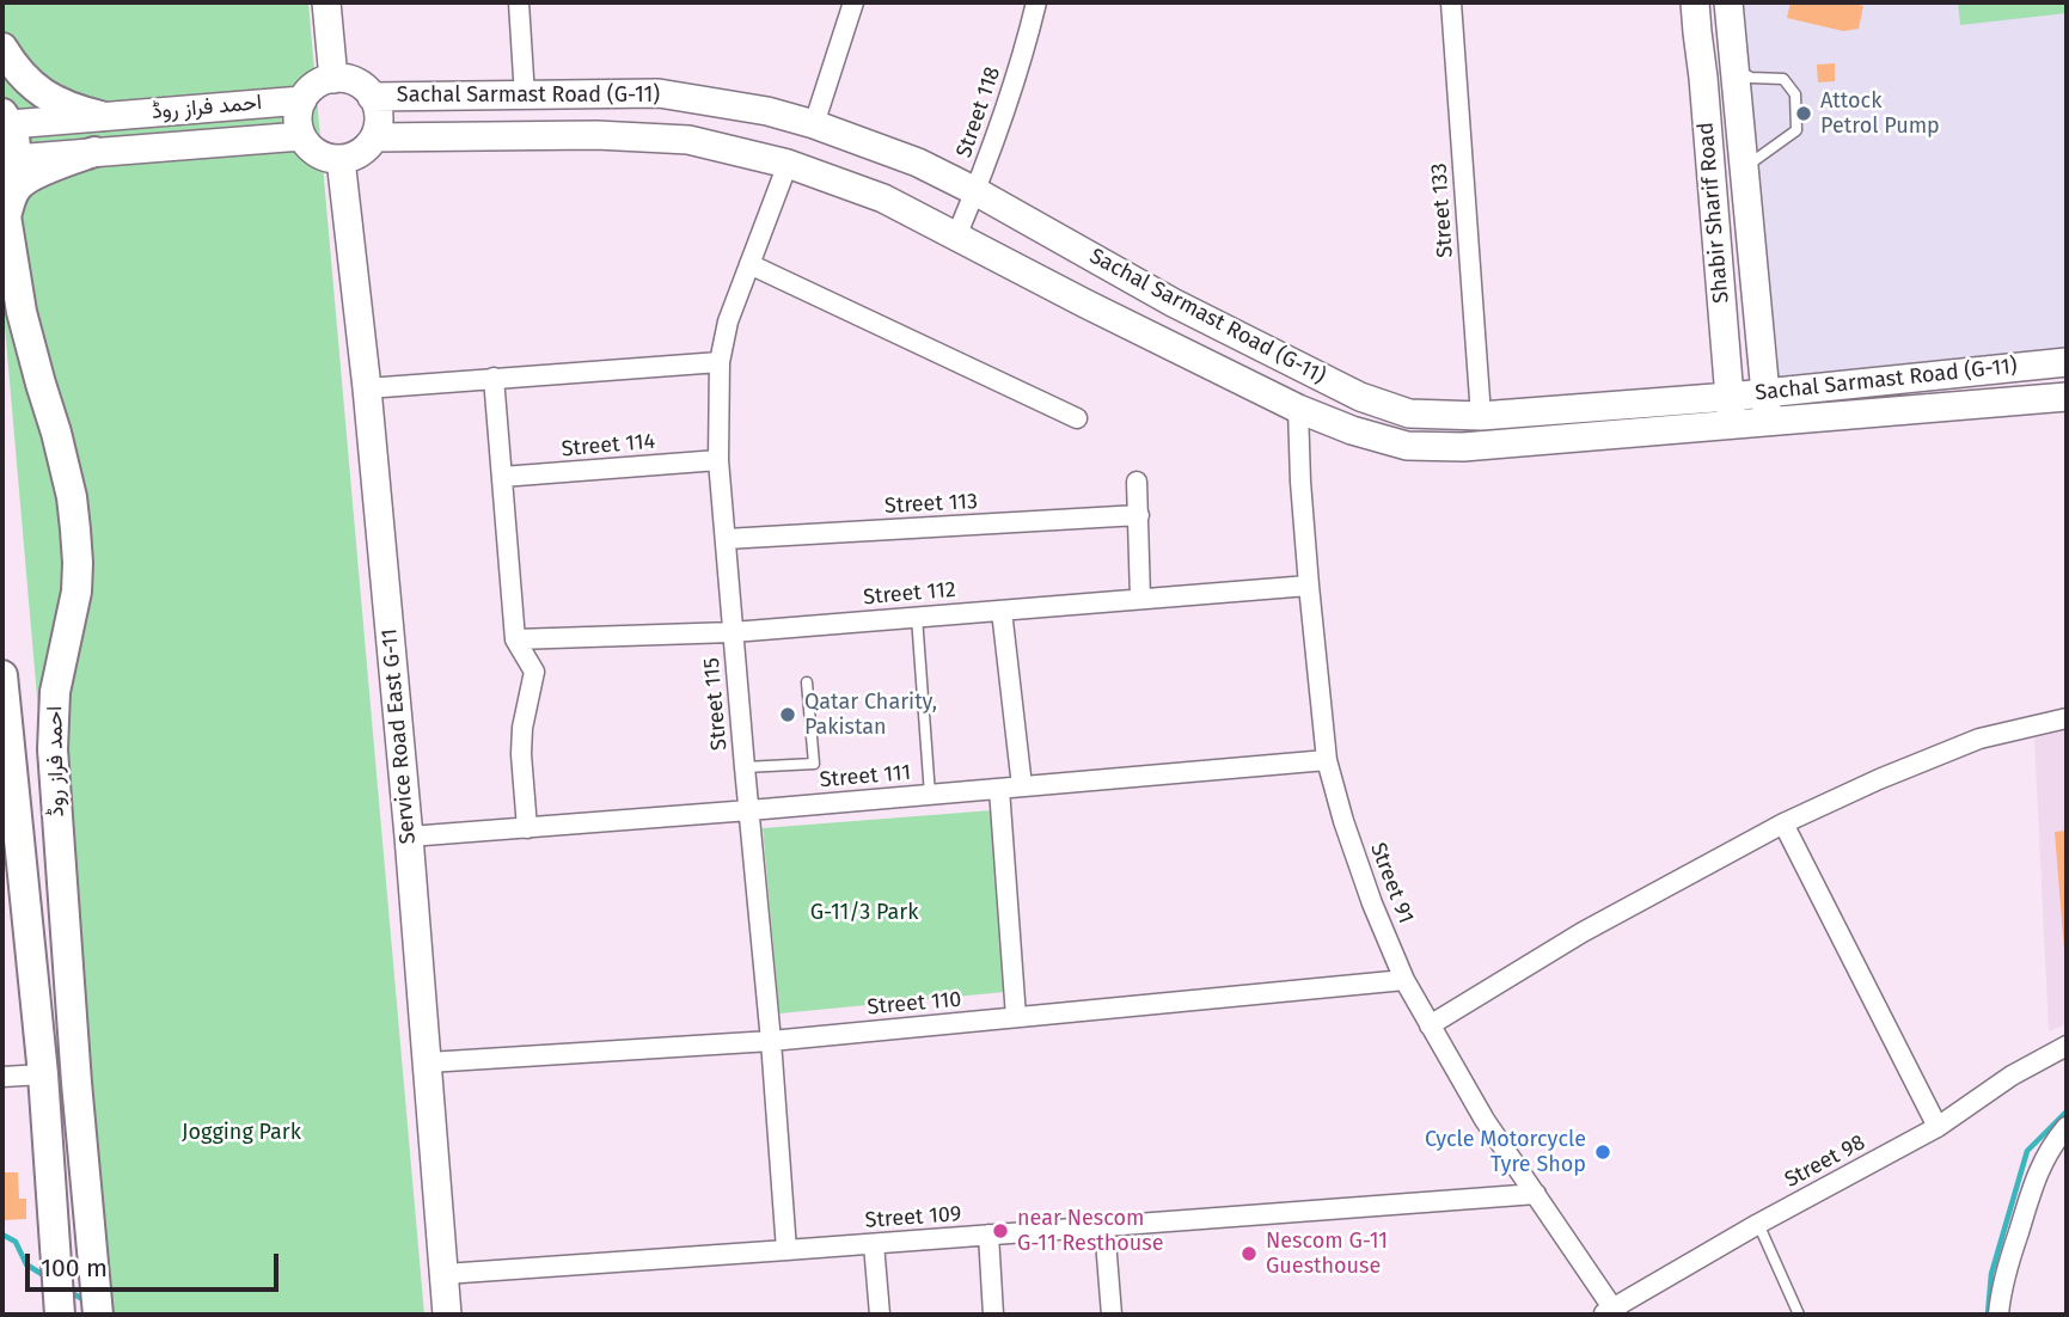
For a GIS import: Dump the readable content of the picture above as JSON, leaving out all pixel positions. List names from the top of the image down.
{
  "streets": {
    "main road": [
      "Sachal Sarmast Road (G-11)",
      "احمد فراز روڈ",
      "Shabir Sharif Road",
      "Service Road East G-11"
    ],
    "street": [
      "Street 118",
      "Street 133",
      "Street 114",
      "Street 113",
      "Street 112",
      "Street 115",
      "Street 111",
      "Street 91",
      "Street 110",
      "Street 98",
      "Street 109"
    ]
  },
  "crossings": [
    ["Sachal Sarmast Road (G-11)", "احمد فراز روڈ"],
    ["Sachal Sarmast Road (G-11)", "Street 118"],
    ["Sachal Sarmast Road (G-11)", "Street 133"],
    ["Sachal Sarmast Road (G-11)", "Shabir Sharif Road"],
    ["Sachal Sarmast Road (G-11)", "Street 115"],
    ["Sachal Sarmast Road (G-11)", "Service Road East G-11"],
    ["Sachal Sarmast Road (G-11)", "Street 91"],
    ["احمد فراز روڈ", "Service Road East G-11"],
    ["Street 114", "Street 115"],
    ["Street 113", "Street 115"],
    ["Street 112", "Street 115"],
    ["Street 112", "Street 91"],
    ["Street 115", "Street 111"],
    ["Street 115", "Street 110"],
    ["Street 115", "Street 109"],
    ["Service Road East G-11", "Street 111"],
    ["Service Road East G-11", "Street 110"],
    ["Service Road East G-11", "Street 109"],
    ["Street 111", "Street 91"],
    ["Street 91", "Street 110"],
    ["Street 91", "Street 98"],
    ["Street 91", "Street 109"]
  ],
  "parks": ["G-11/3 Park", "Jogging Park"],
  "places": [
    "Attock Petrol Pump",
    "Qatar Charity, Pakistan",
    "Cycle Motorcycle Tyre Shop",
    "near Nescom G-11 Resthouse",
    "Nescom G-11 Guesthouse"
  ],
  "scale_bar": "100 m"
}
